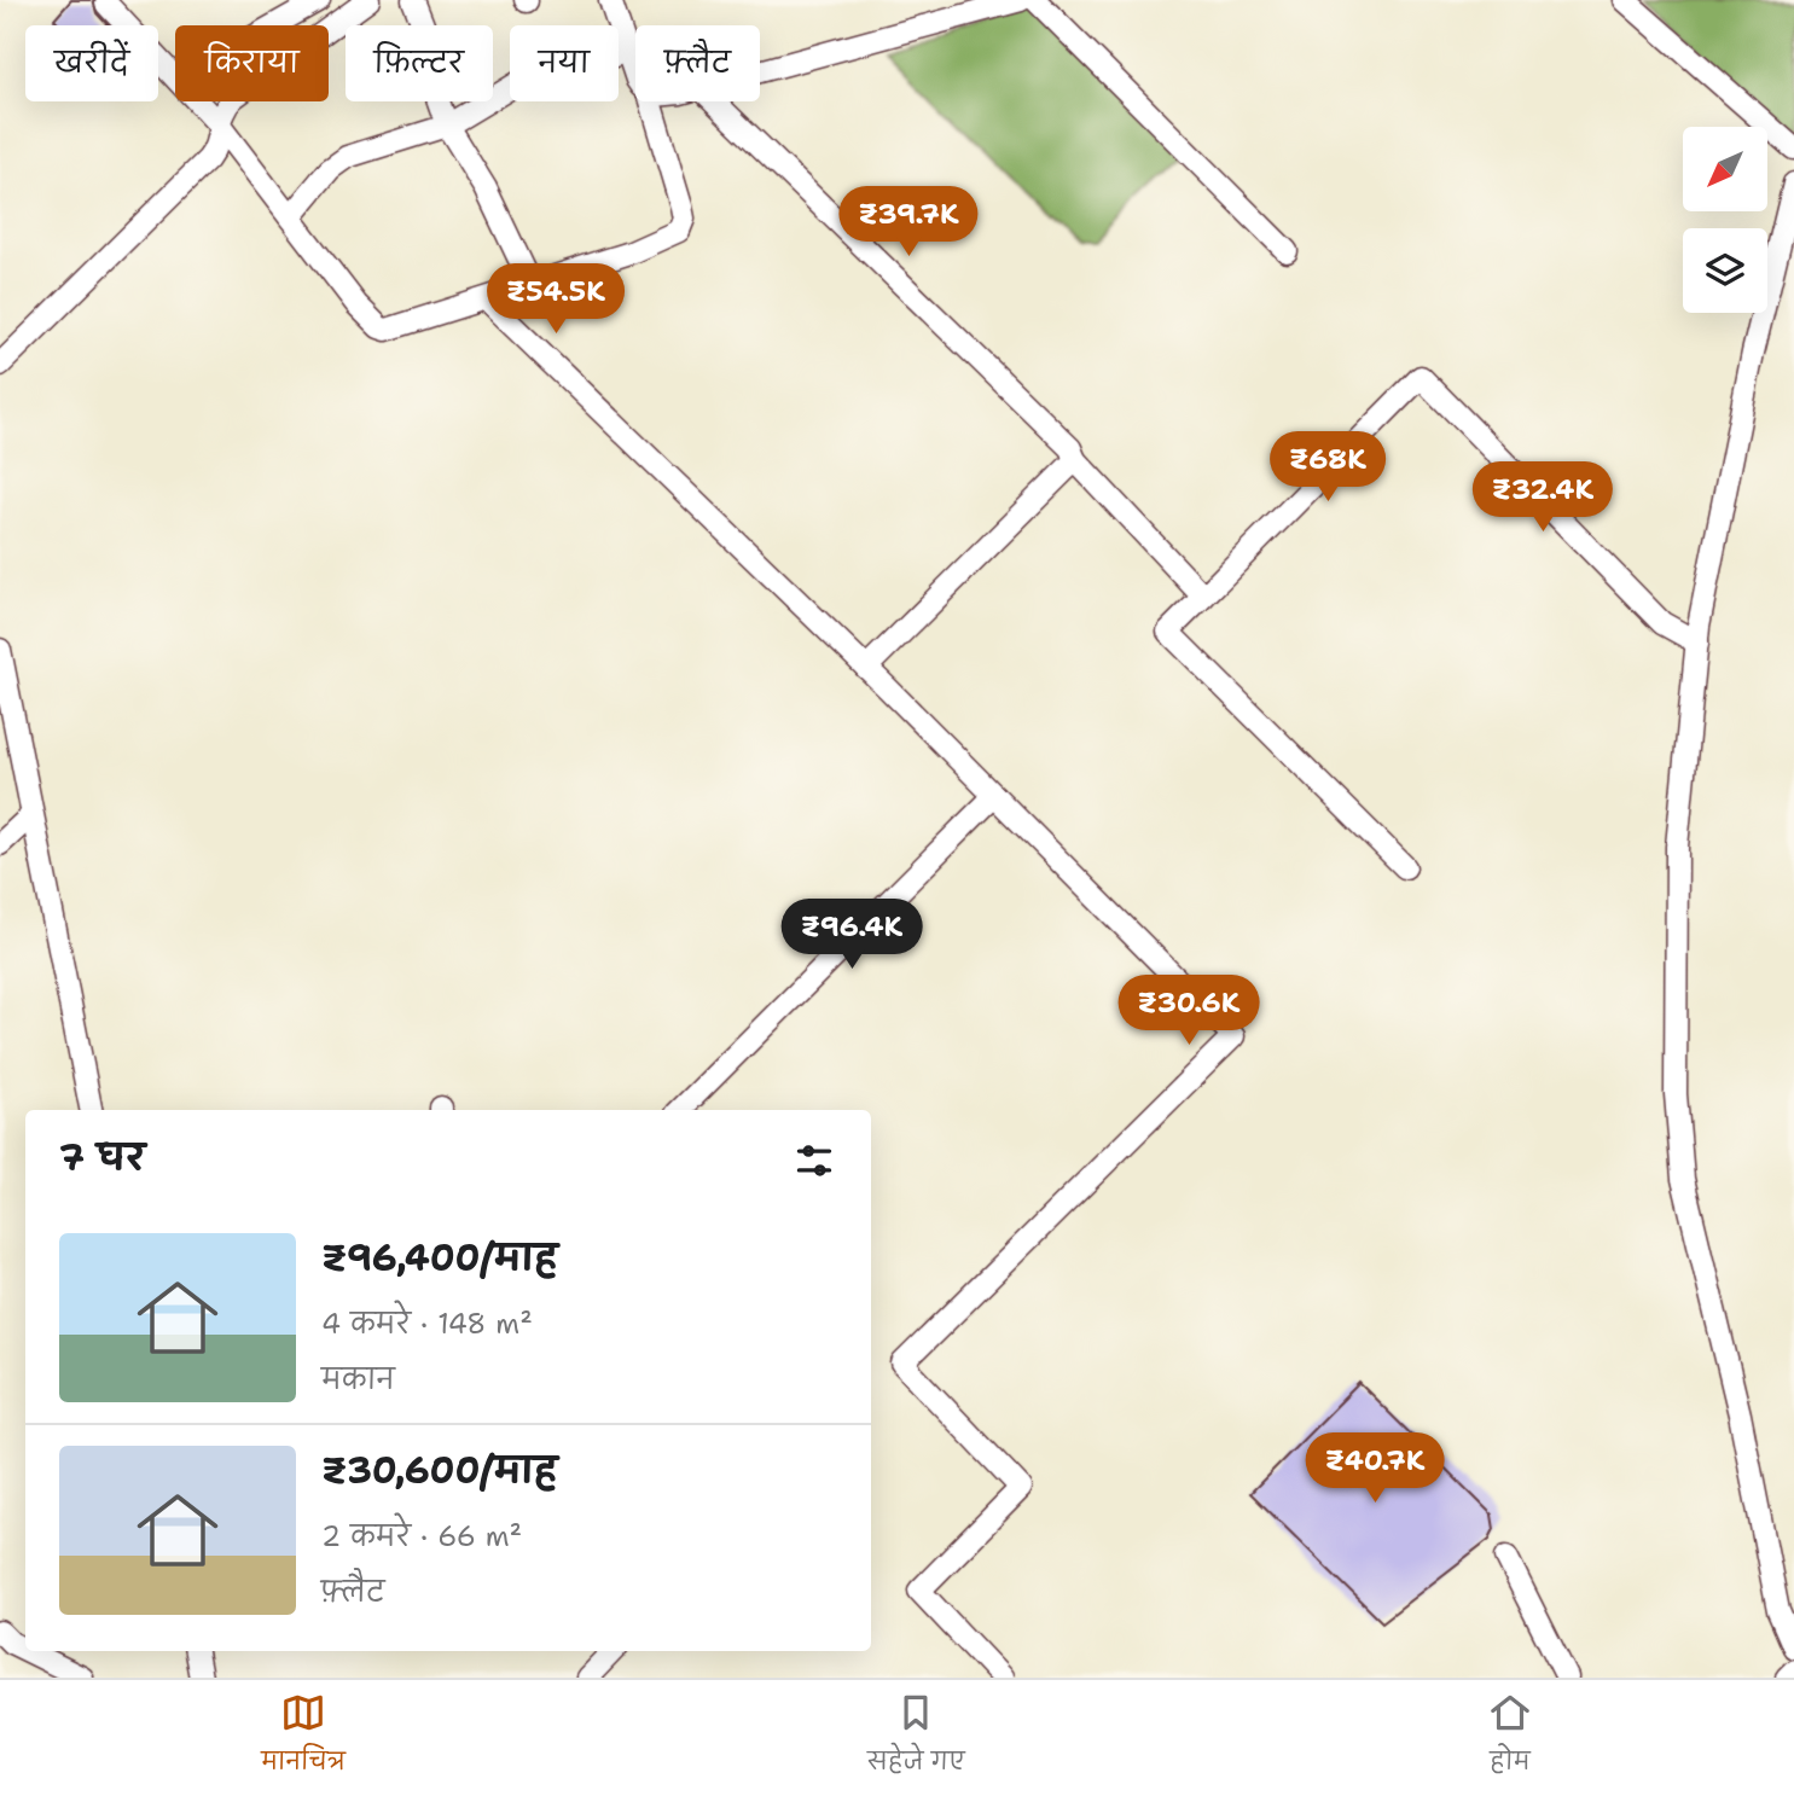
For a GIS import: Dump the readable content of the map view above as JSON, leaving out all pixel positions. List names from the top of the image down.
{
  "north": "bottom left",
  "page": {
    "chip": [
      "खरीदें",
      "किराया",
      "फ़िल्टर",
      "नया",
      "फ़्लैट"
    ],
    "price": [
      "₹39.7K",
      "₹54.5K",
      "₹68K",
      "₹32.4K",
      "₹96.4K",
      "₹30.6K",
      "₹40.7K"
    ],
    "heading": "7 घर",
    "list": [
      {
        "name": "₹96,400/माह",
        "note": "4 कमरे · 148 m² · मकान"
      },
      {
        "name": "₹30,600/माह",
        "note": "2 कमरे · 66 m² · फ़्लैट"
      }
    ],
    "tabs": ["मानचित्र", "सहेजे गए", "होम"]
  }
}
